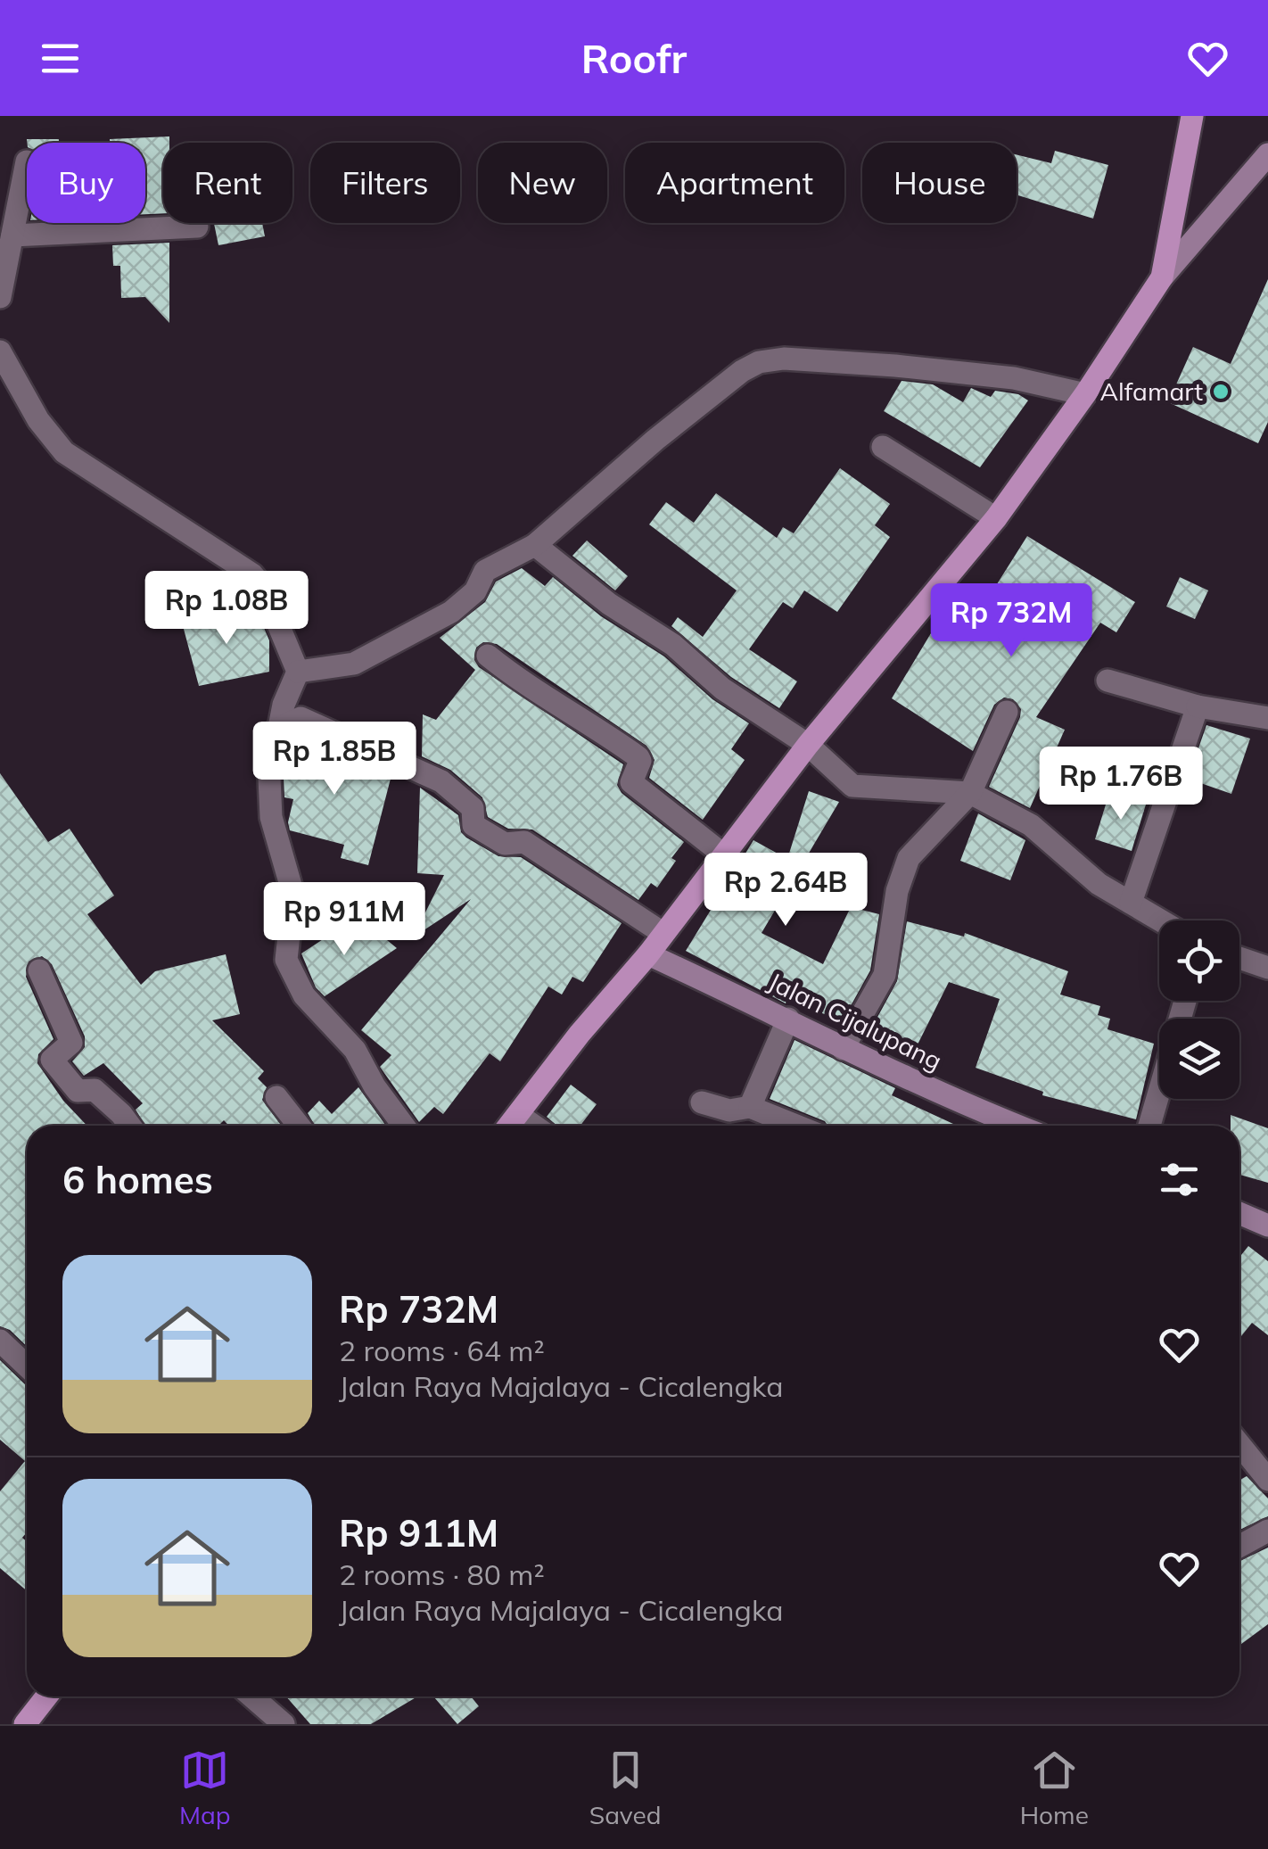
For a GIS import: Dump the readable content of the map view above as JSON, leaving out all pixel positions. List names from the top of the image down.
{
  "streets": {
    "street": ["Jalan Cijalupang"]
  },
  "places": ["Alfamart"],
  "page": {
    "header": "Roofr",
    "chip": [
      "Buy",
      "Rent",
      "Filters",
      "New",
      "Apartment",
      "House"
    ],
    "price": [
      "Rp 1.08B",
      "Rp 732M",
      "Rp 1.85B",
      "Rp 1.76B",
      "Rp 2.64B",
      "Rp 911M"
    ],
    "heading": "6 homes",
    "list": [
      {
        "name": "Rp 732M",
        "note": "2 rooms · 64 m² · Jalan Raya Majalaya - Cicalengka"
      },
      {
        "name": "Rp 911M",
        "note": "2 rooms · 80 m² · Jalan Raya Majalaya - Cicalengka"
      }
    ],
    "tabs": ["Map", "Saved", "Home"]
  }
}
